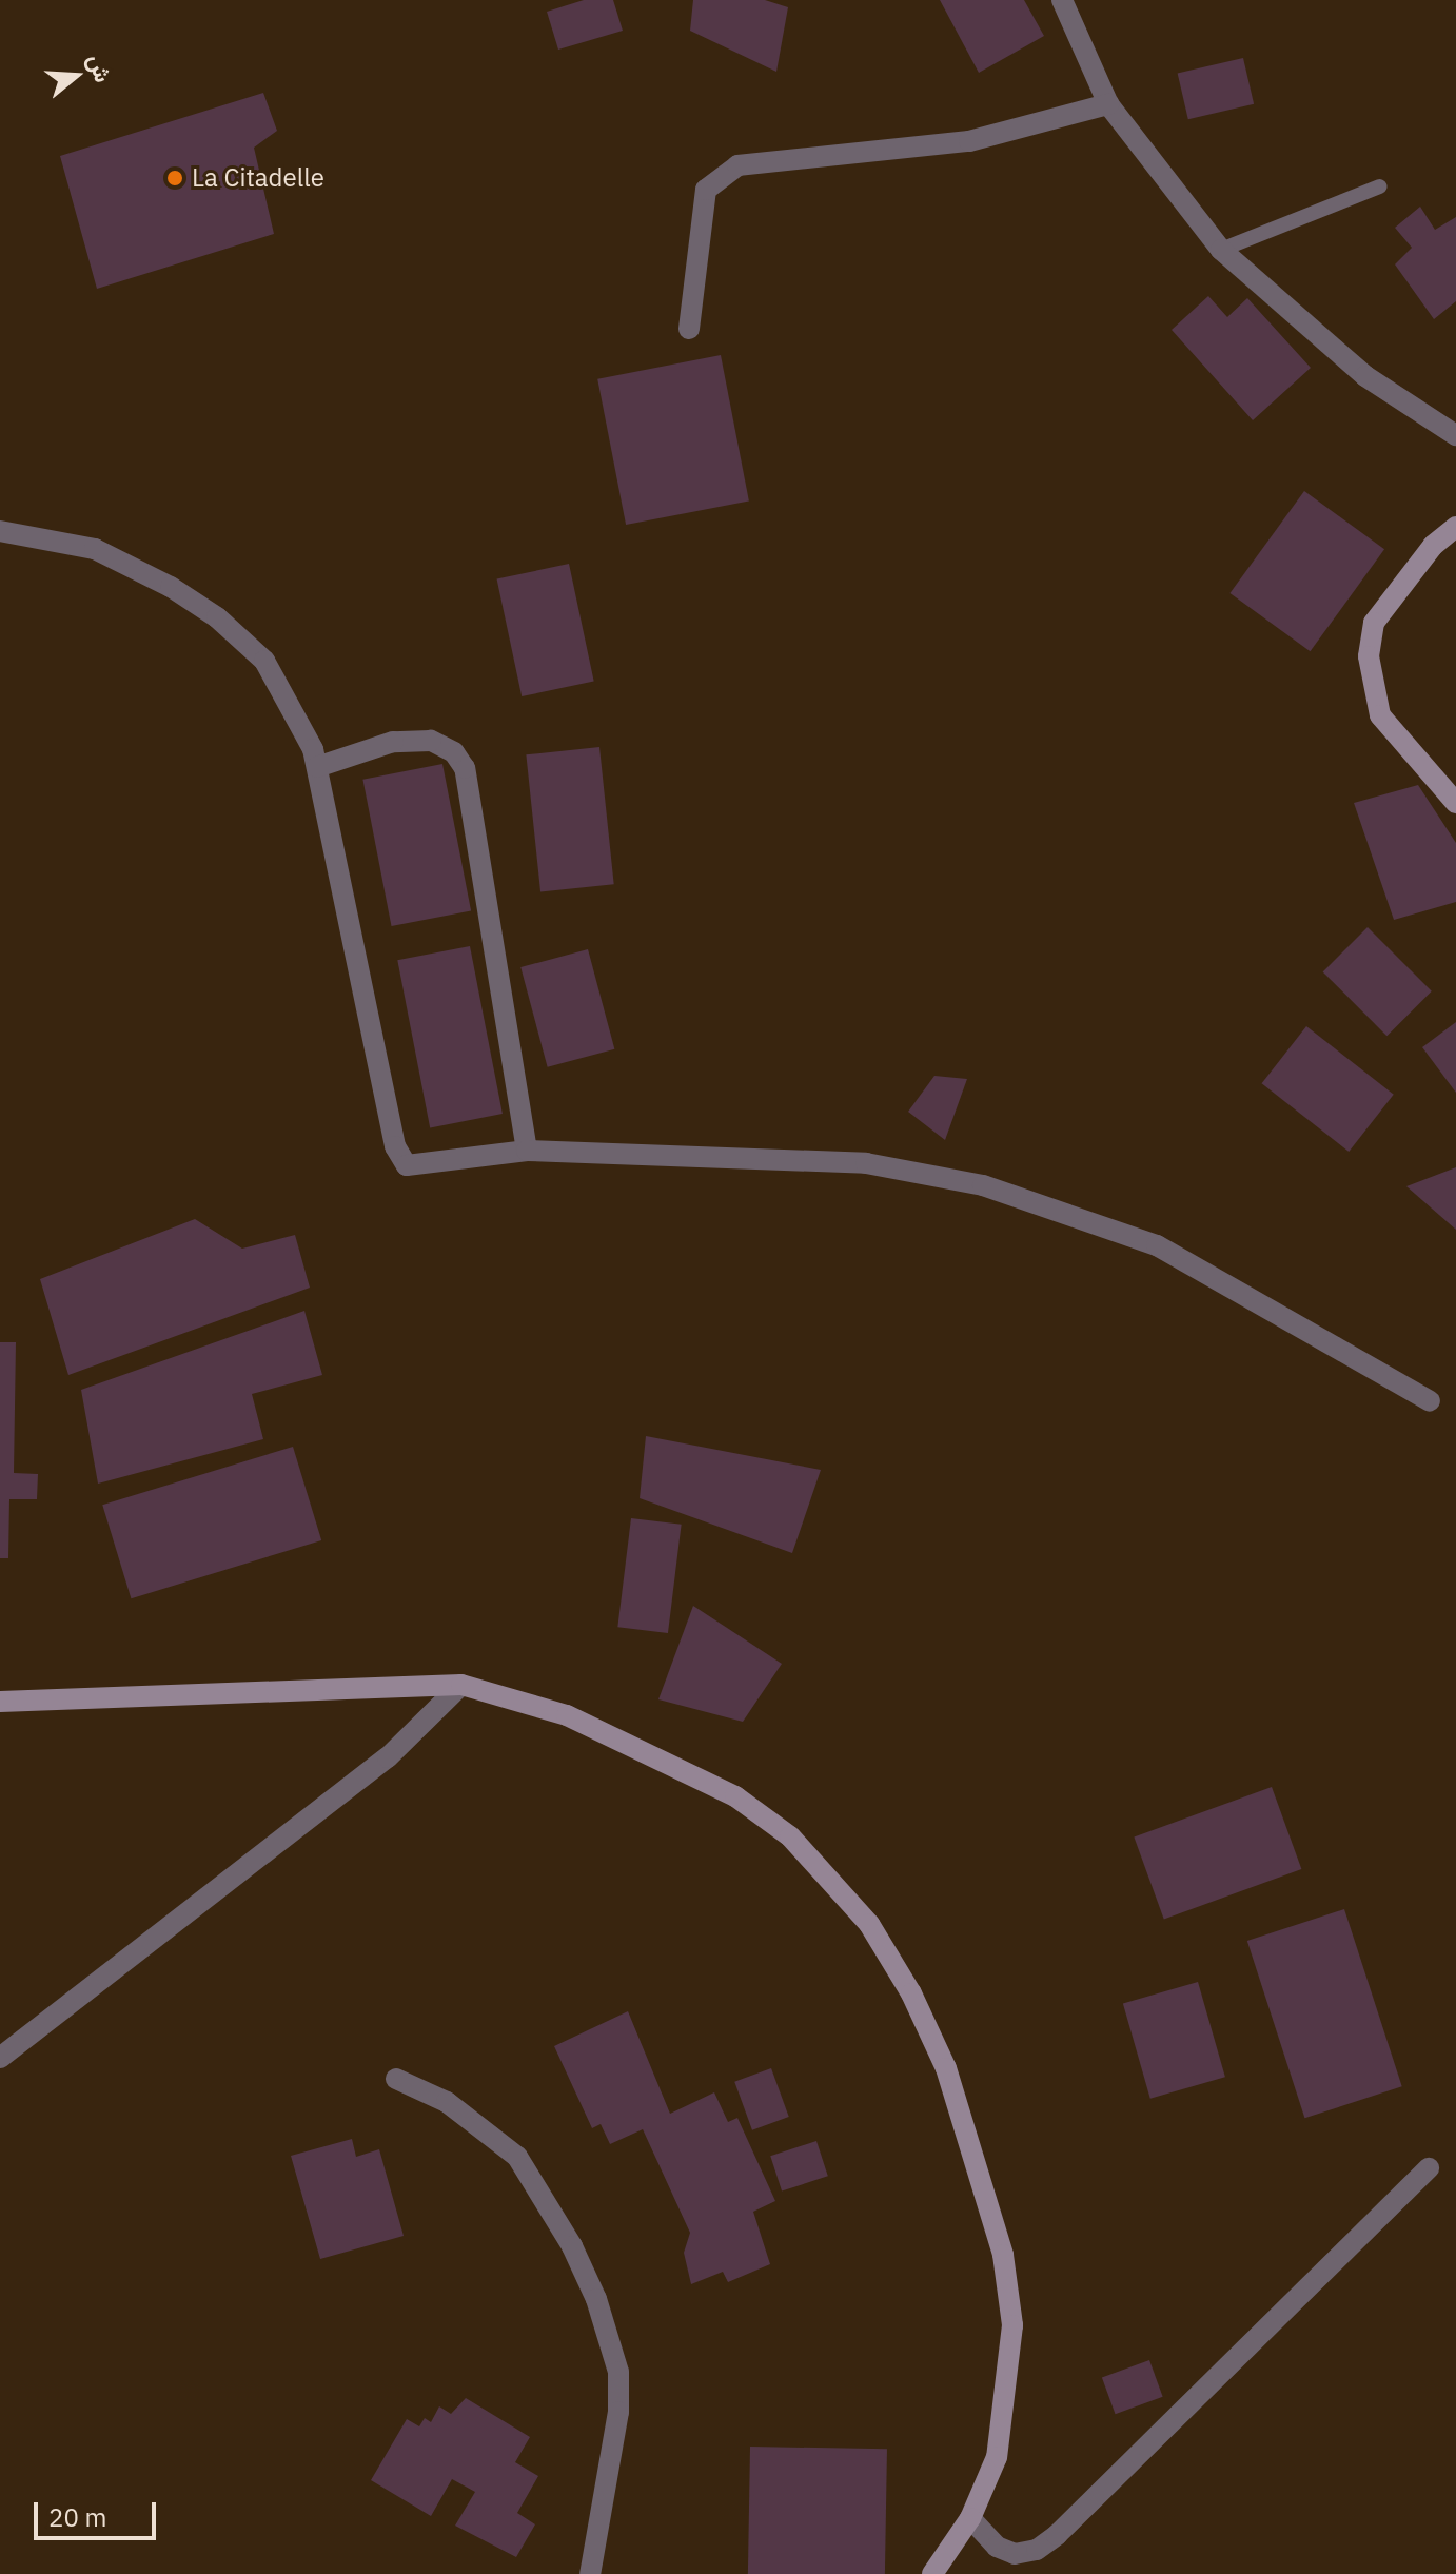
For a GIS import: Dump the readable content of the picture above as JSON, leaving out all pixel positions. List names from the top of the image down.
{
  "places": ["La Citadelle"],
  "scale_bar": "20 m",
  "north": "right"
}
